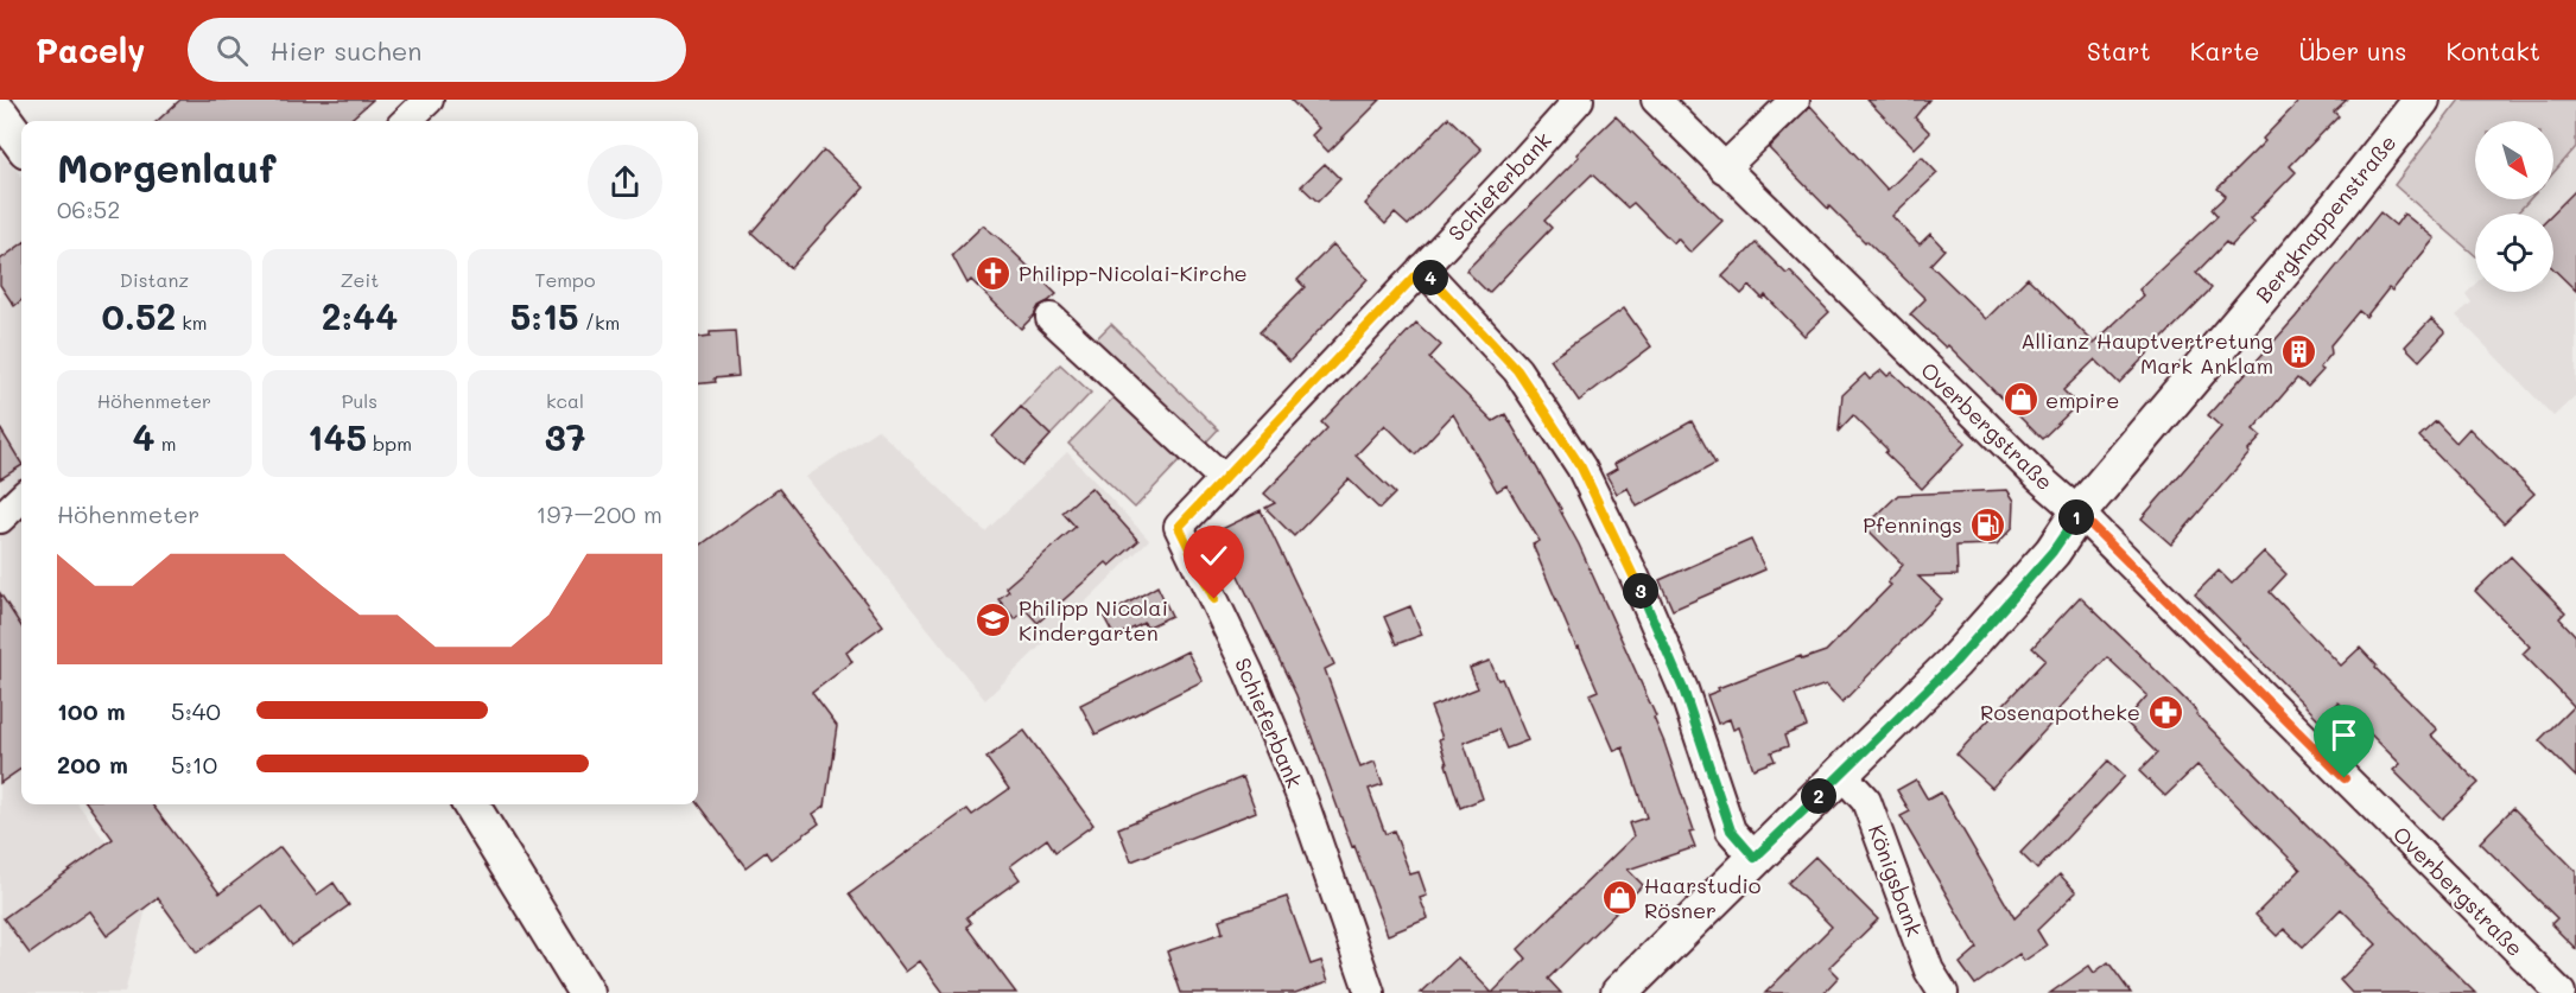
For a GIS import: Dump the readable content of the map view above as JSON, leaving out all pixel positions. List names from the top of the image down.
{
  "streets": {
    "street": [
      "Schieferbank",
      "Bergknappenstraße",
      "Overbergstraße",
      "Königsbank"
    ]
  },
  "crossings": [
    ["Bergknappenstraße", "Overbergstraße"],
    ["Bergknappenstraße", "Königsbank"]
  ],
  "places": {
    "church": ["Philipp-Nicolai-Kirche"],
    "building": ["Allianz Hauptvertretung Mark Anklam"],
    "shop": ["empire", "Haarstudio Rösner"],
    "fuel station": ["Pfennings"],
    "school or university": ["Philipp Nicolai Kindergarten"],
    "pharmacy": ["Rosenapotheke"]
  },
  "north": "bottom right",
  "page": {
    "header": "Pacely",
    "search": "Hier suchen",
    "nav": [
      "Start",
      "Karte",
      "Über uns",
      "Kontakt"
    ],
    "heading": ["Morgenlauf", "06:52"],
    "stats": [
      ["Distanz", "0.52 km"],
      ["Zeit", "2:44"],
      ["Tempo", "5:15 /km"],
      ["Höhenmeter", "4 m"],
      ["Puls", "145 bpm"],
      ["kcal", "37"]
    ],
    "pins": [
      "4",
      "1",
      "3",
      "2"
    ],
    "chart": ["Höhenmeter", "197–200 m"],
    "list": [
      {
        "name": "100 m",
        "note": "5:40"
      },
      {
        "name": "200 m",
        "note": "5:10"
      }
    ]
  }
}
